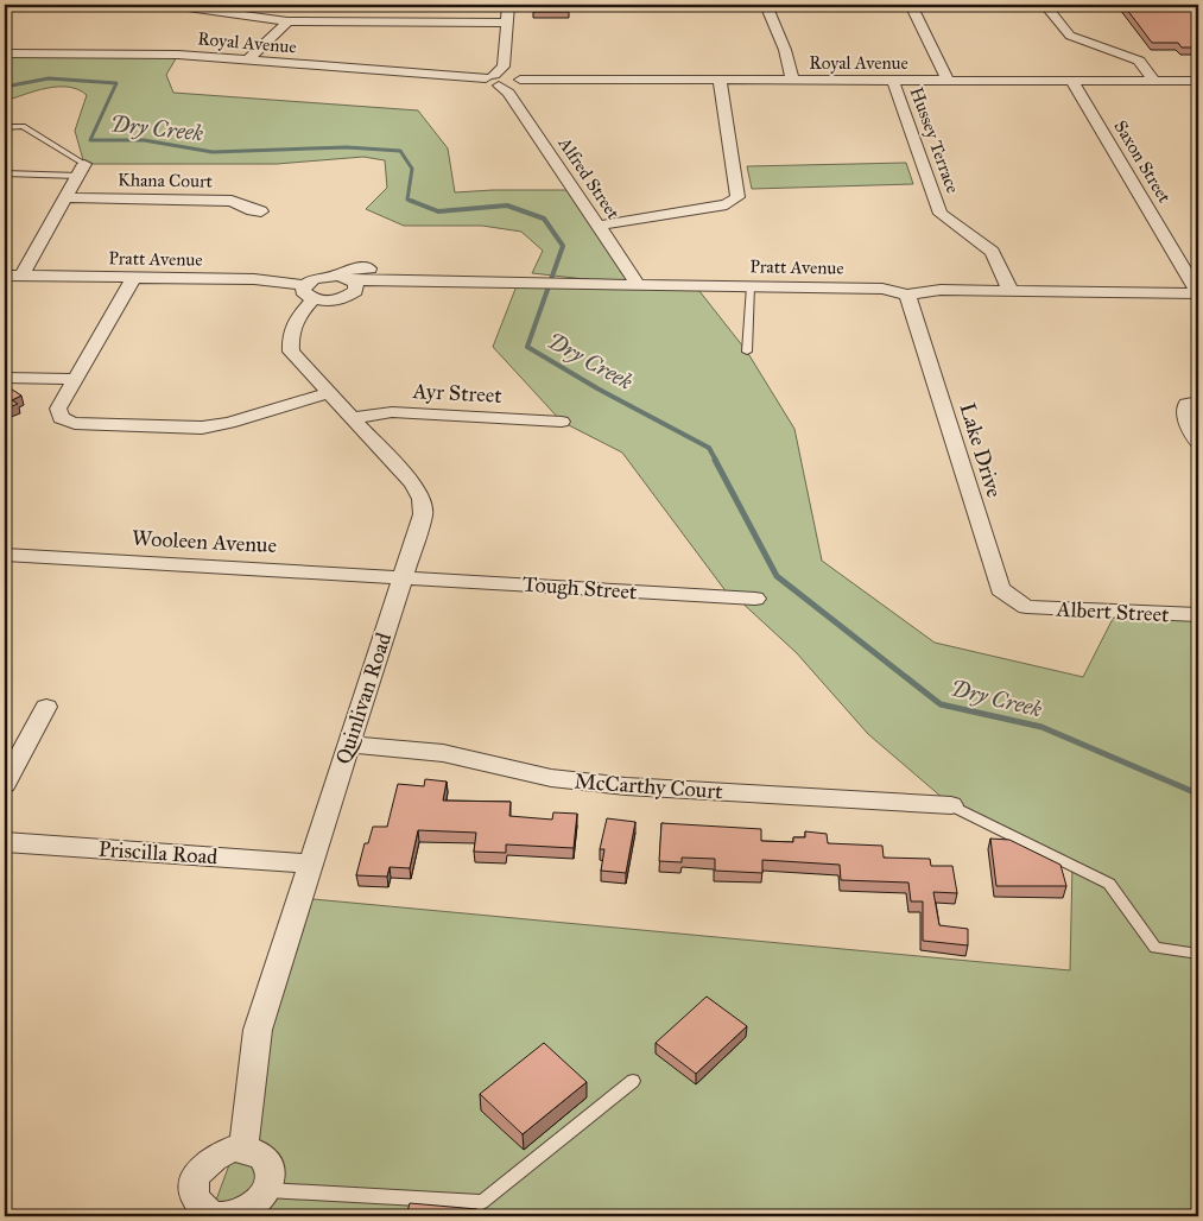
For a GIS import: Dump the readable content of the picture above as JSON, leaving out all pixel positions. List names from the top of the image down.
{
  "streets": {
    "street": [
      "Royal Avenue",
      "Hussey Terrace",
      "Saxon Street",
      "Alfred Street",
      "Khana Court",
      "Pratt Avenue",
      "Ayr Street",
      "Lake Drive",
      "Wooleen Avenue",
      "Tough Street",
      "Albert Street",
      "Quinlivan Road",
      "McCarthy Court",
      "Priscilla Road"
    ]
  },
  "crossings": [
    ["Royal Avenue", "Hussey Terrace"],
    ["Royal Avenue", "Saxon Street"],
    ["Royal Avenue", "Alfred Street"],
    ["Hussey Terrace", "Pratt Avenue"],
    ["Saxon Street", "Pratt Avenue"],
    ["Alfred Street", "Pratt Avenue"],
    ["Pratt Avenue", "Lake Drive"],
    ["Pratt Avenue", "Quinlivan Road"],
    ["Ayr Street", "Quinlivan Road"],
    ["Lake Drive", "Albert Street"],
    ["Wooleen Avenue", "Tough Street"],
    ["Wooleen Avenue", "Quinlivan Road"],
    ["Tough Street", "Quinlivan Road"],
    ["Quinlivan Road", "McCarthy Court"],
    ["Quinlivan Road", "Priscilla Road"]
  ],
  "water": ["Dry Creek"]
}
